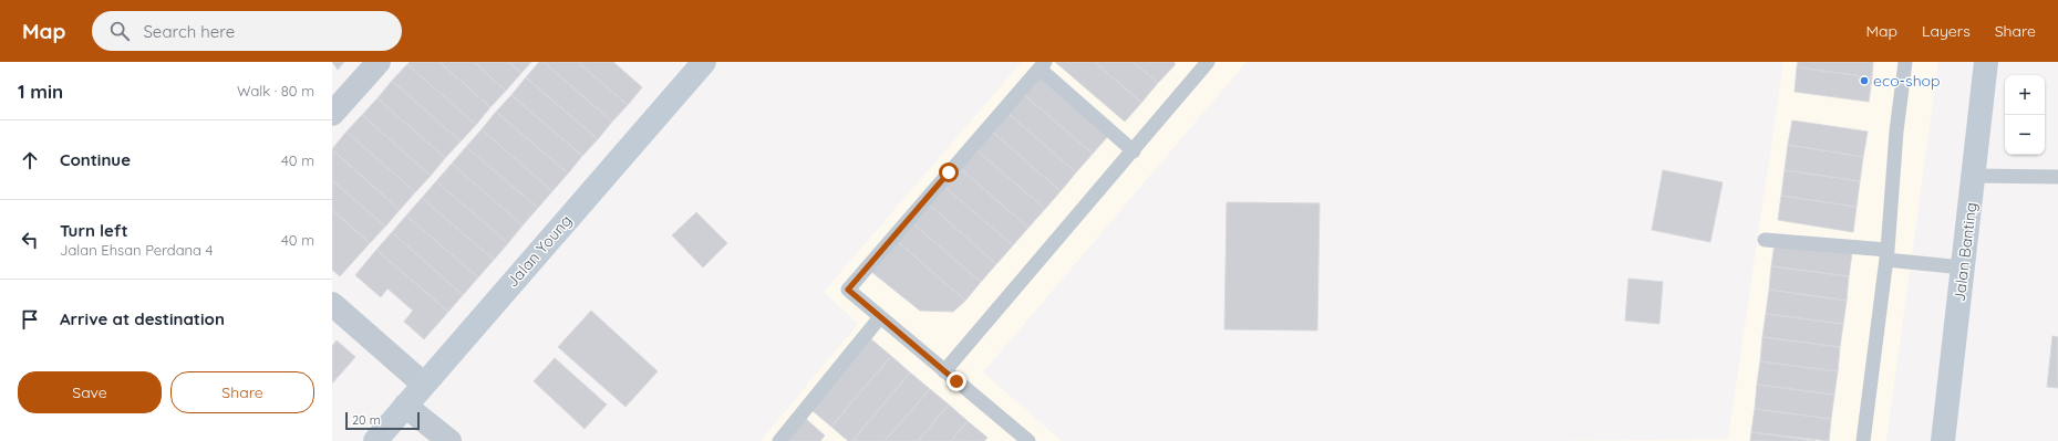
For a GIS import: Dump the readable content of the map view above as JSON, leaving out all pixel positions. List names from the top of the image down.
{
  "streets": {
    "main road": ["Jalan Young", "Jalan Banting"]
  },
  "places": ["eco-shop"],
  "scale_bar": "20 m",
  "page": {
    "header": "Map",
    "search": "Search here",
    "nav": ["Map", "Layers", "Share"],
    "heading": ["1 min", "Walk · 80 m"],
    "map_buttons": ["+", "−"],
    "list": [
      ["Continue", "40 m"],
      ["Turn left", "Jalan Ehsan Perdana 4", "40 m"],
      "Arrive at destination"
    ],
    "buttons": ["Save", "Share"],
    "scale": "20 m"
  }
}
